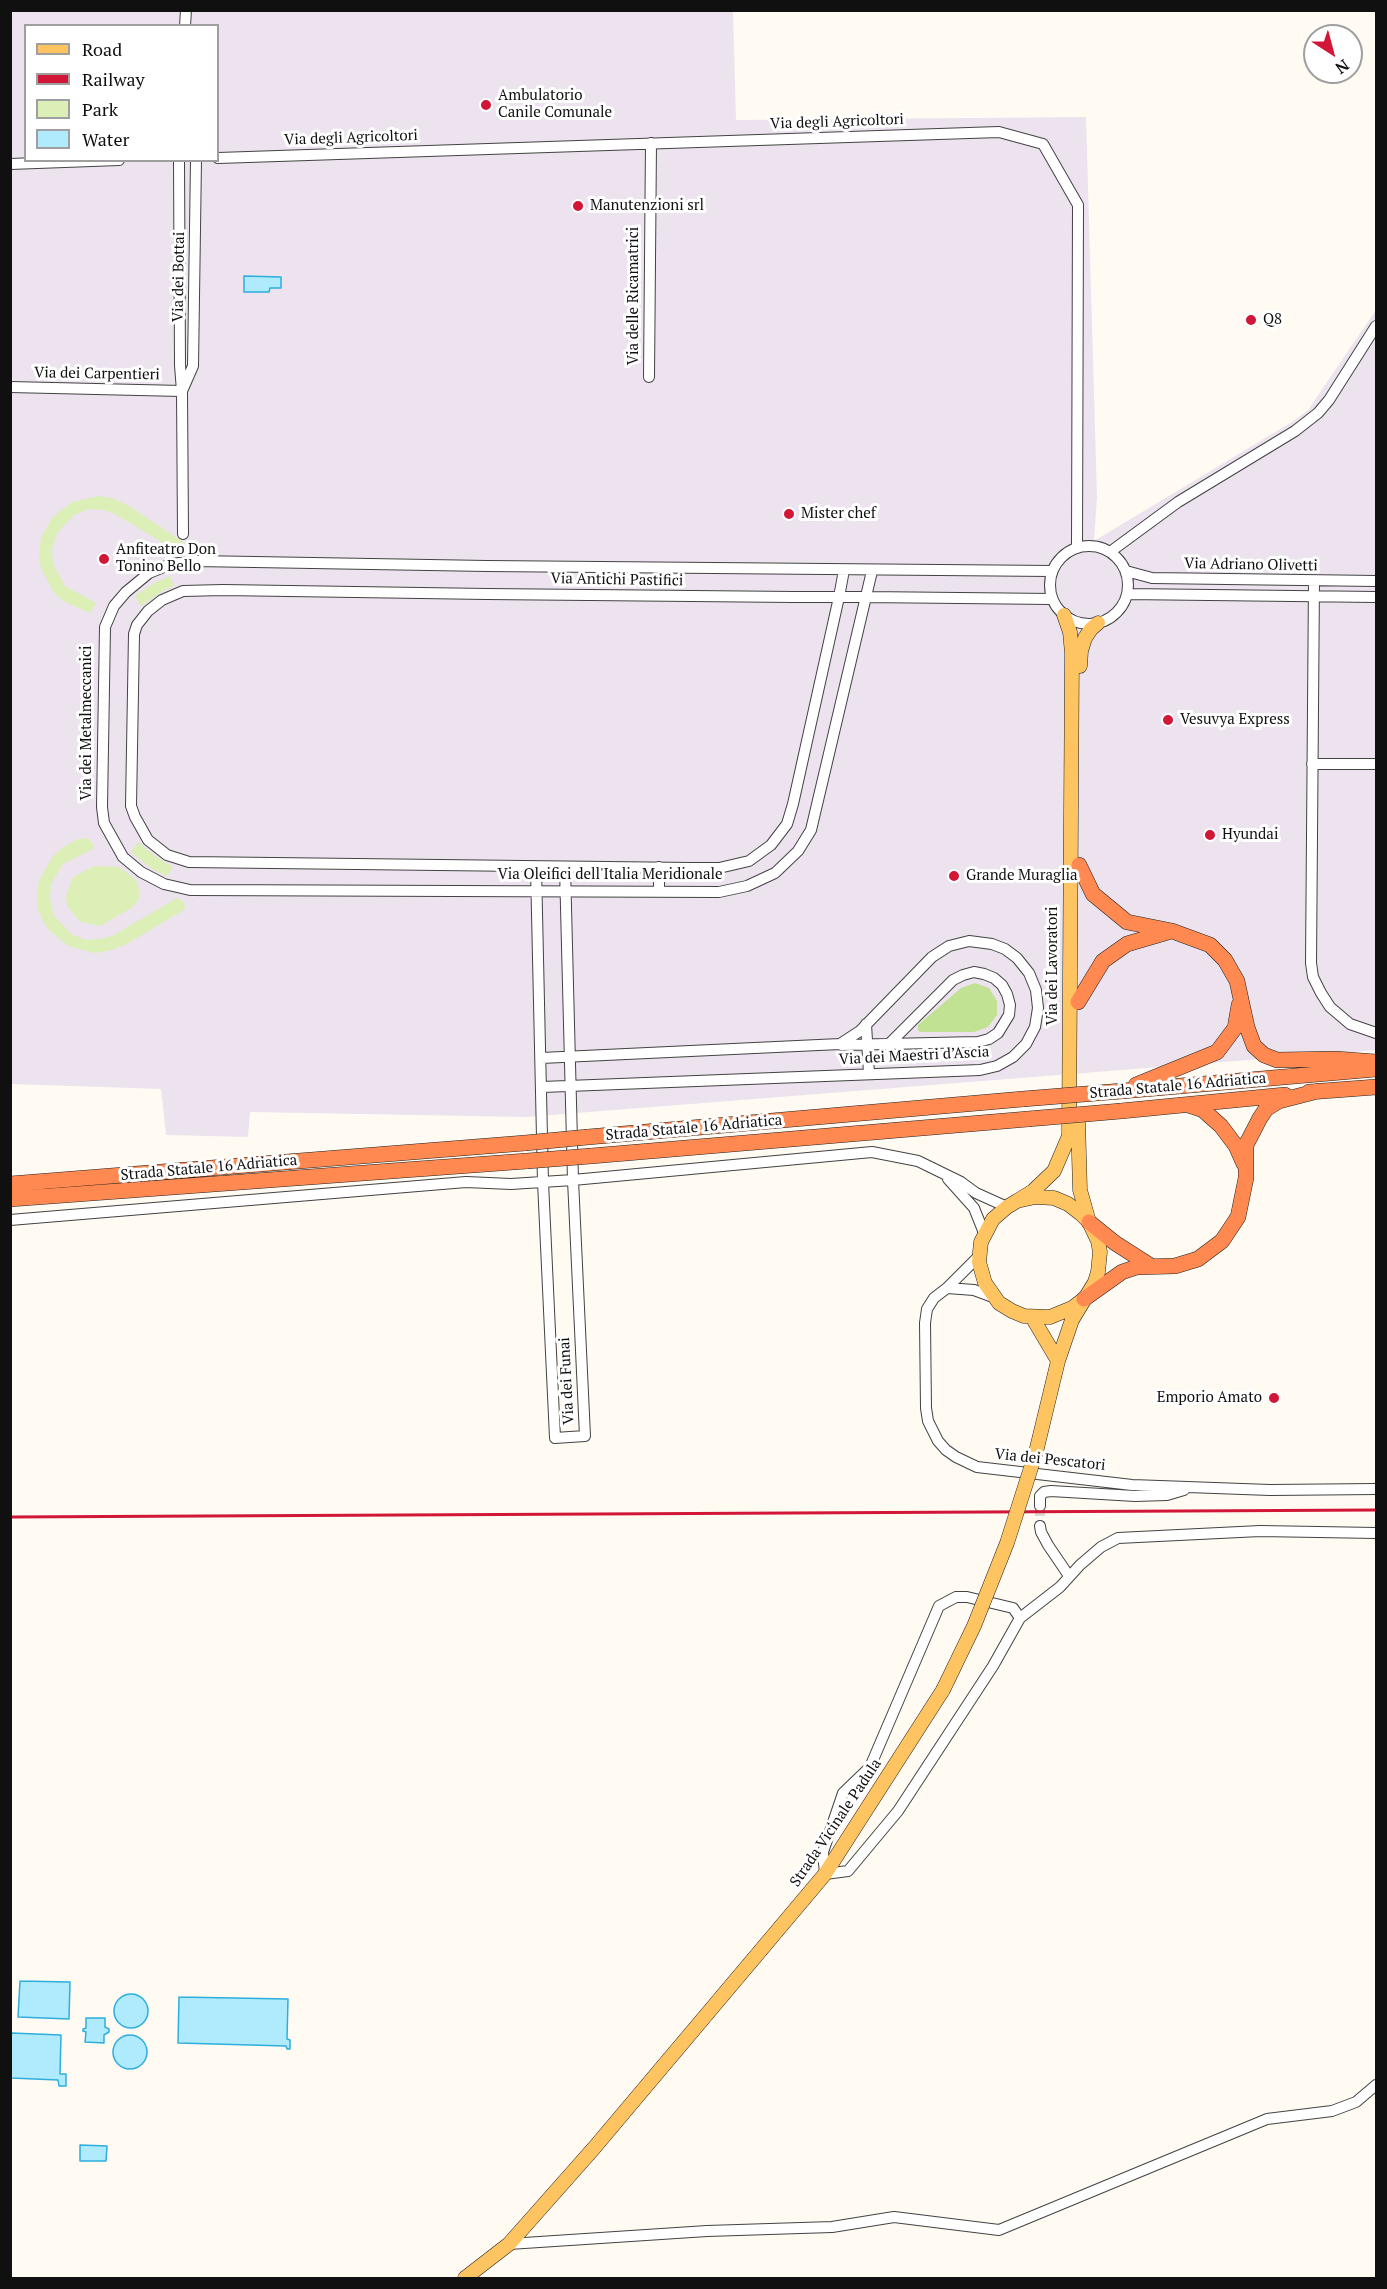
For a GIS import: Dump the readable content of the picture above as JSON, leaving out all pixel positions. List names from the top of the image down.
{
  "streets": {
    "highway": ["Strada Statale 16 Adriatica"],
    "main road": ["Via dei Lavoratori", "Strada Vicinale Padula"],
    "street": [
      "Via degli Agricoltori",
      "Via dei Bottai",
      "Via delle Ricamatrici",
      "Via dei Carpentieri",
      "Via Adriano Olivetti",
      "Via Antichi Pastifici",
      "Via dei Metalmeccanici",
      "Via Oleifici dell'Italia Meridionale",
      "Via dei Maestri d’Ascia",
      "Via dei Funai",
      "Via dei Pescatori"
    ]
  },
  "crossings": [
    ["Via degli Agricoltori", "Via delle Ricamatrici"],
    ["Via degli Agricoltori", "Via Adriano Olivetti"],
    ["Via degli Agricoltori", "Via Antichi Pastifici"],
    ["Via dei Bottai", "Via dei Carpentieri"],
    ["Via Adriano Olivetti", "Via Antichi Pastifici"],
    ["Via Antichi Pastifici", "Via dei Metalmeccanici"],
    ["Via Antichi Pastifici", "Via Oleifici dell'Italia Meridionale"],
    ["Via dei Metalmeccanici", "Via Oleifici dell'Italia Meridionale"],
    ["Via Oleifici dell'Italia Meridionale", "Via dei Funai"],
    ["Via dei Lavoratori", "Strada Vicinale Padula"],
    ["Via dei Maestri d’Ascia", "Via dei Funai"],
    ["Via dei Pescatori", "Strada Vicinale Padula"]
  ],
  "places": [
    "Ambulatorio Canile Comunale",
    "Manutenzioni srl",
    "Q8",
    "Mister chef",
    "Anfiteatro Don Tonino Bello",
    "Vesuvya Express",
    "Hyundai",
    "Grande Muraglia",
    "Emporio Amato"
  ],
  "legend": [
    "Road",
    "Railway",
    "Park",
    "Water"
  ],
  "north": "bottom right"
}
